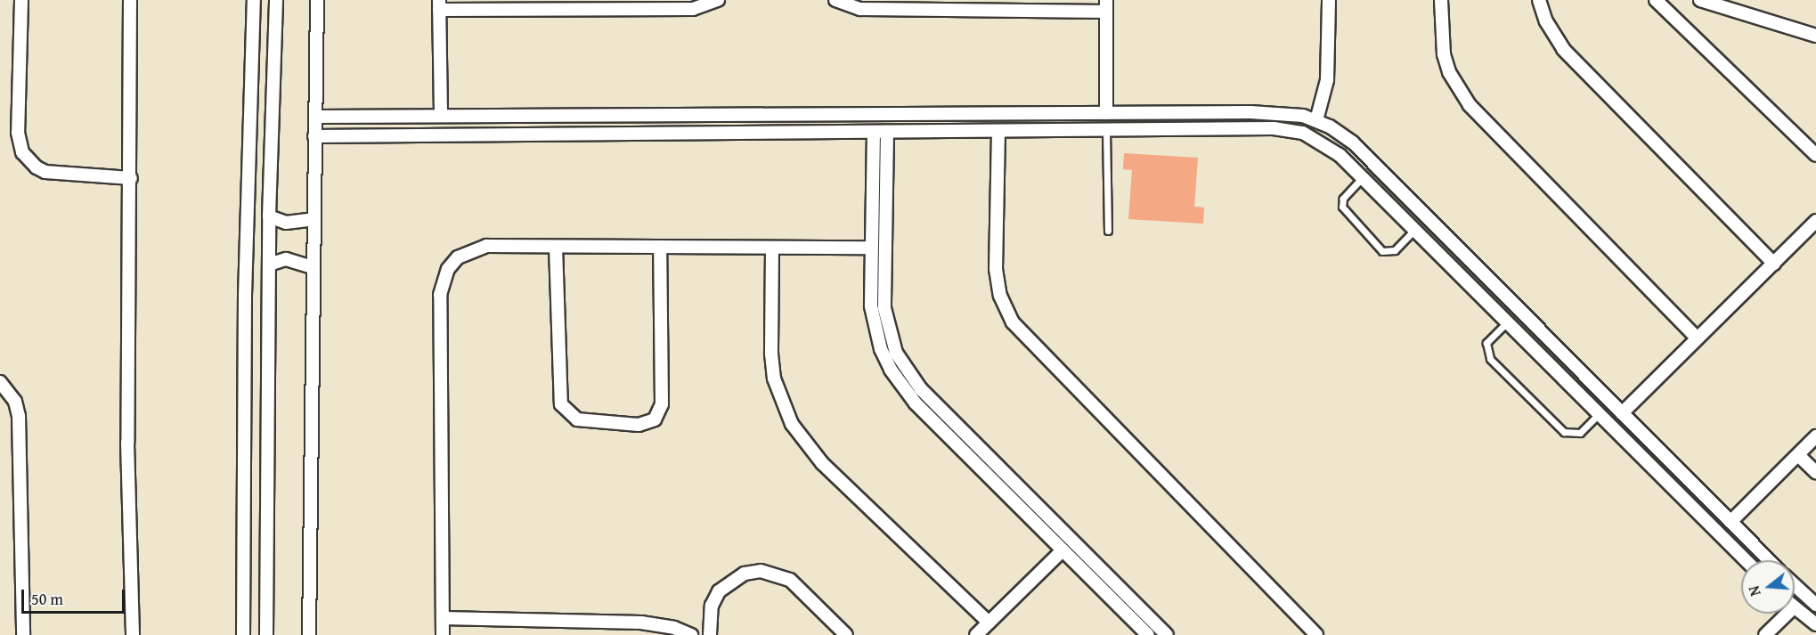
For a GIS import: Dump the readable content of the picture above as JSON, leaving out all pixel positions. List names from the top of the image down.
{
  "scale_bar": "50 m",
  "north": "left"
}
